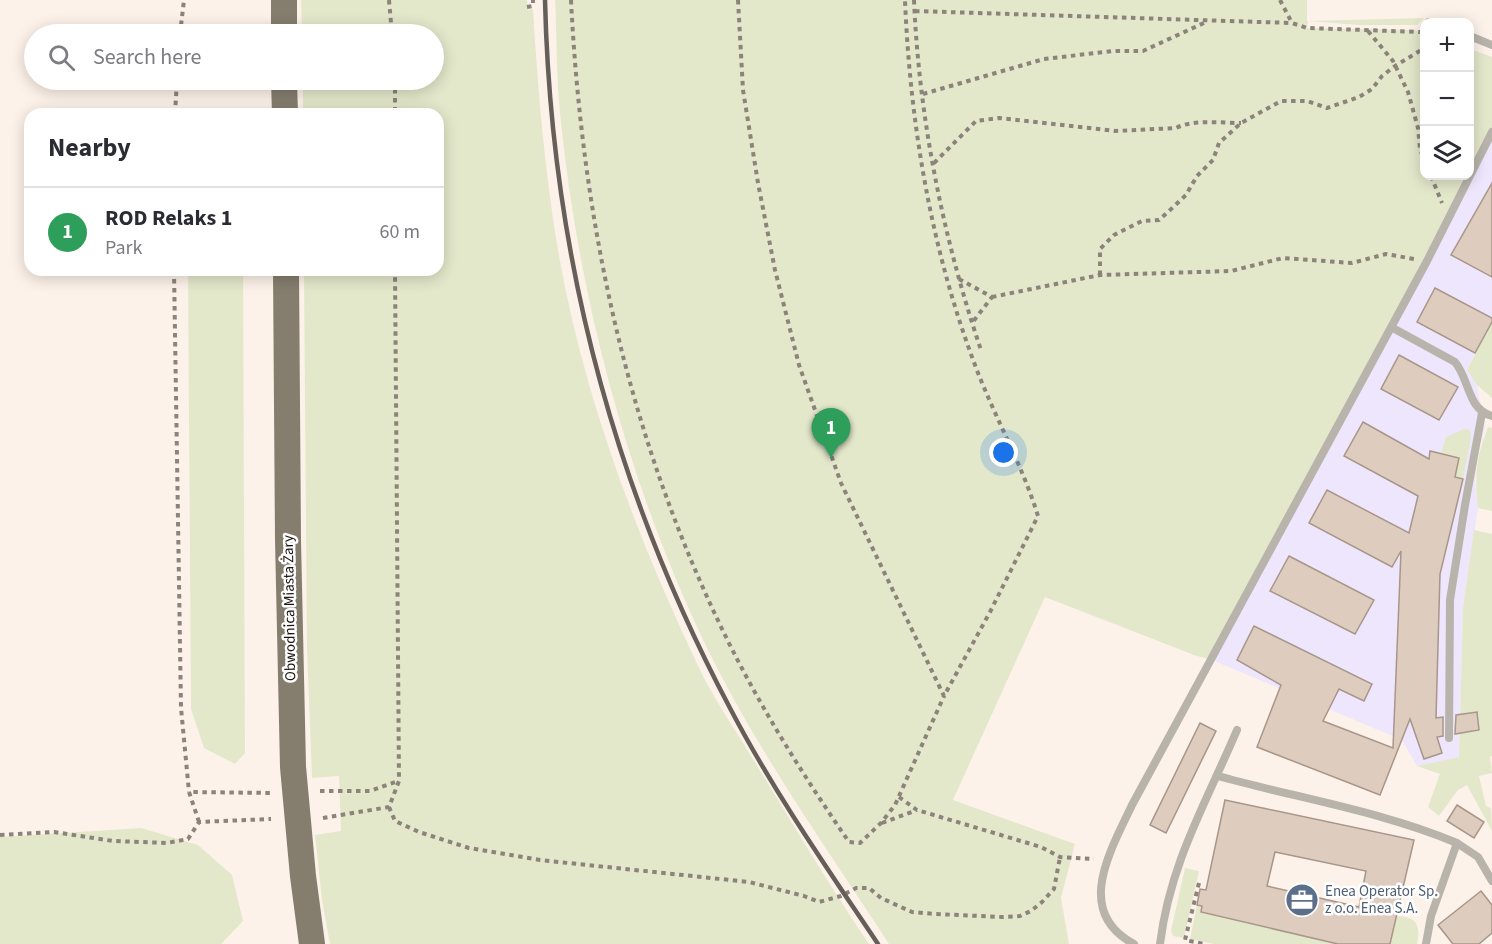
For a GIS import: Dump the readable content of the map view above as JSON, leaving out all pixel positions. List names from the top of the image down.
{
  "streets": {
    "main road": ["Obwodnica Miasta Żary"]
  },
  "places": {
    "office": ["Enea Operator Sp. z o.o. Enea S.A."]
  },
  "page": {
    "map_buttons": ["+", "−"],
    "search": "Search here",
    "heading": "Nearby",
    "list": [
      {
        "mark": "1",
        "name": "ROD Relaks 1",
        "note": "Park",
        "value": "60 m"
      }
    ],
    "pins": "1"
  }
}
